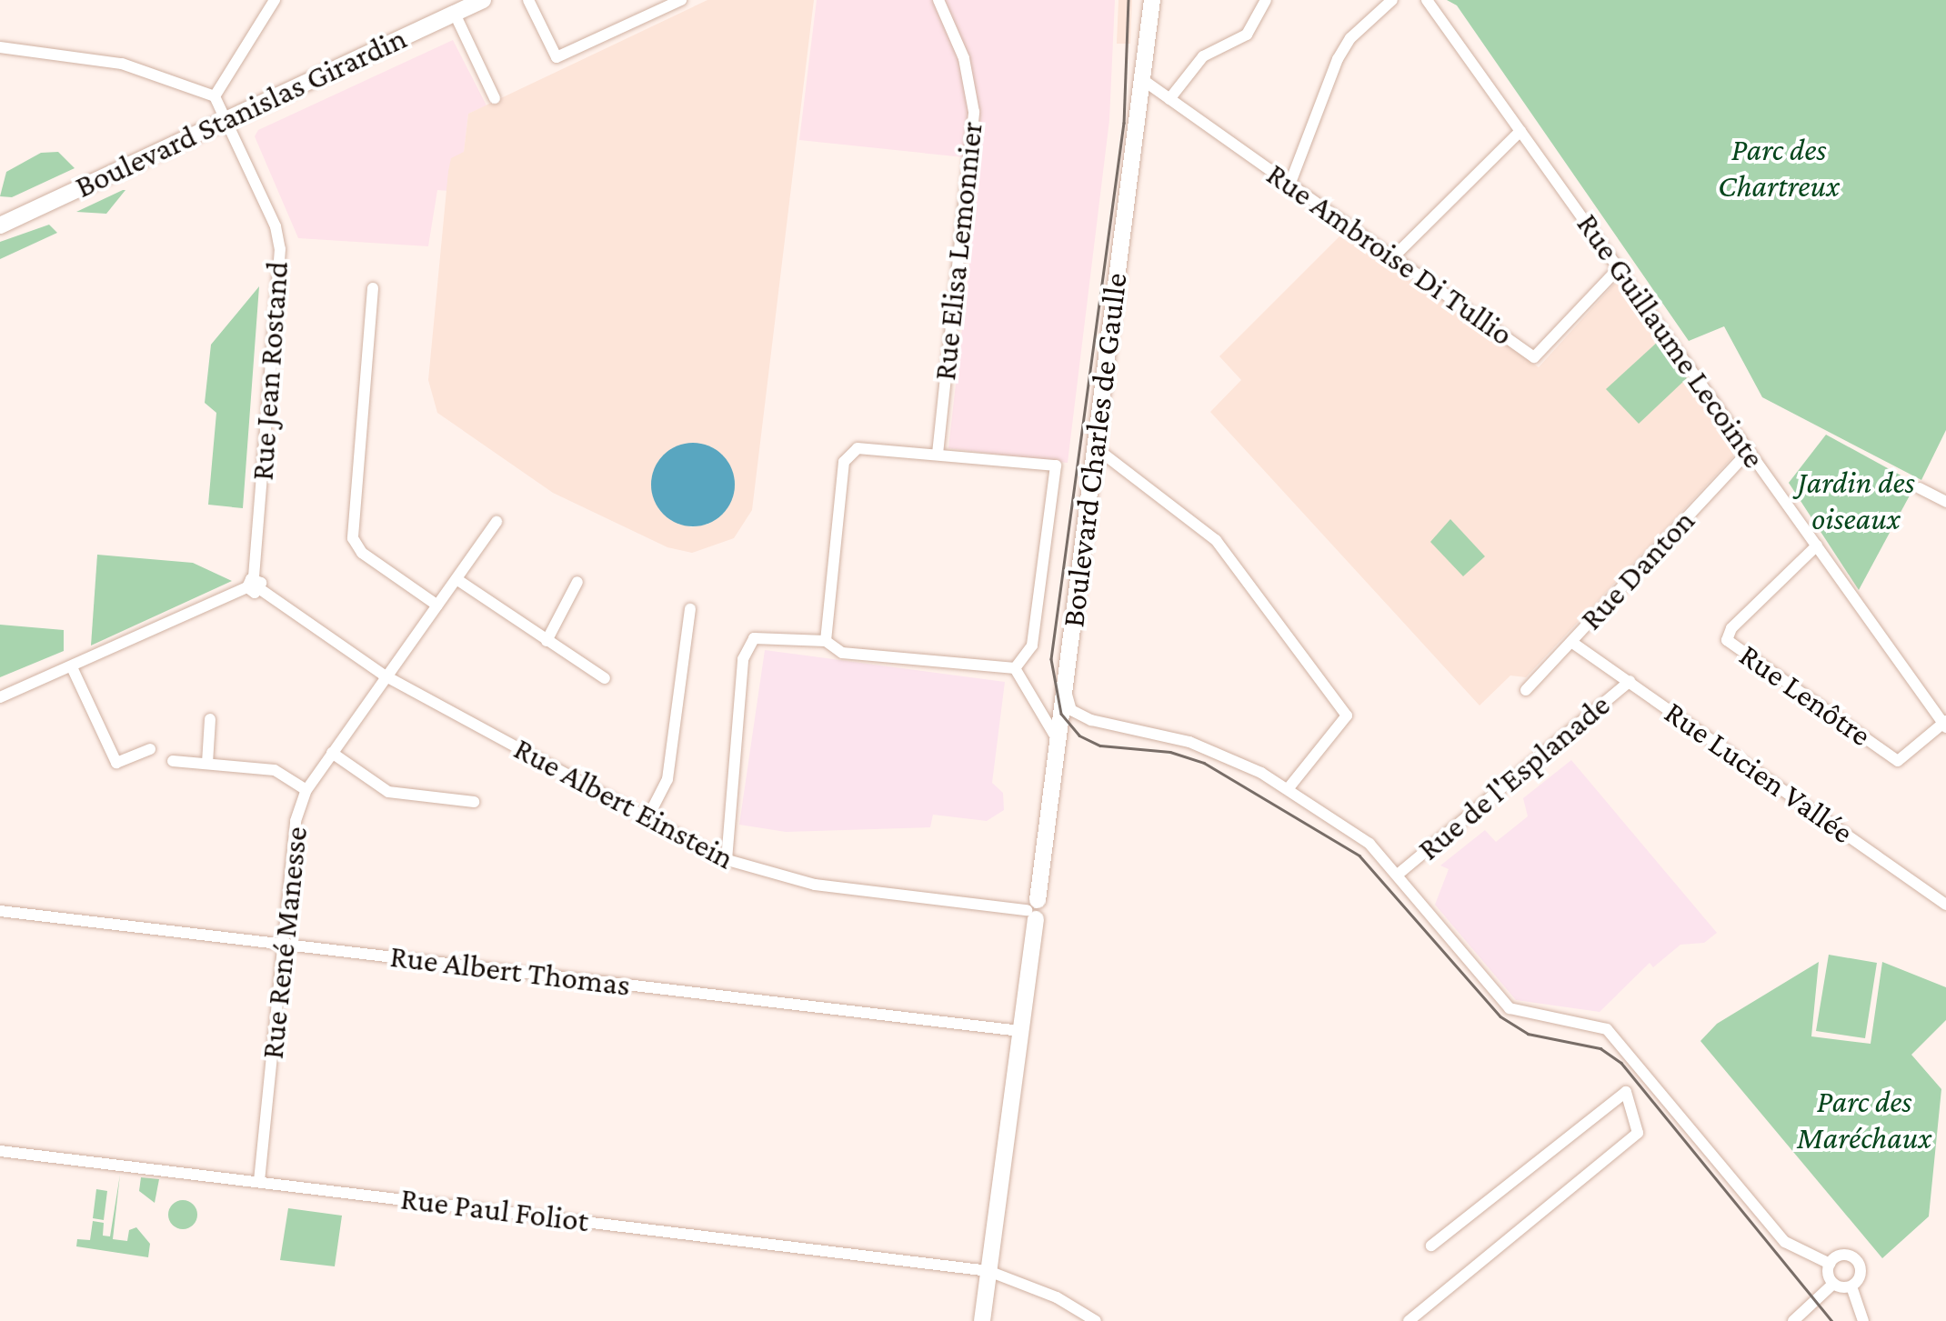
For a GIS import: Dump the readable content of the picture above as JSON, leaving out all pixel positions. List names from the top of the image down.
{
  "streets": {
    "street": [
      "Boulevard Stanislas Girardin",
      "Rue Elisa Lemonnier",
      "Rue Ambroise Di Tullio",
      "Rue Guillaume Lecointe",
      "Rue Jean Rostand",
      "Boulevard Charles de Gaulle",
      "Rue Danton",
      "Rue Lenôtre",
      "Rue Lucien Vallée",
      "Rue de l'Esplanade",
      "Rue Albert Einstein",
      "Rue René Manesse",
      "Rue Albert Thomas",
      "Rue Paul Foliot"
    ]
  },
  "crossings": [
    ["Boulevard Stanislas Girardin", "Rue Jean Rostand"],
    ["Rue Ambroise Di Tullio", "Rue Guillaume Lecointe"],
    ["Rue Ambroise Di Tullio", "Boulevard Charles de Gaulle"],
    ["Rue Guillaume Lecointe", "Rue Danton"],
    ["Rue Guillaume Lecointe", "Rue Lenôtre"],
    ["Rue Jean Rostand", "Rue Albert Einstein"],
    ["Boulevard Charles de Gaulle", "Rue Albert Einstein"],
    ["Boulevard Charles de Gaulle", "Rue Albert Thomas"],
    ["Boulevard Charles de Gaulle", "Rue Paul Foliot"],
    ["Rue Danton", "Rue Lucien Vallée"],
    ["Rue Lucien Vallée", "Rue de l'Esplanade"],
    ["Rue Albert Einstein", "Rue René Manesse"],
    ["Rue René Manesse", "Rue Albert Thomas"],
    ["Rue René Manesse", "Rue Paul Foliot"]
  ],
  "parks": ["Parc des Chartreux", "Jardin des oiseaux", "Parc des Maréchaux"]
}
